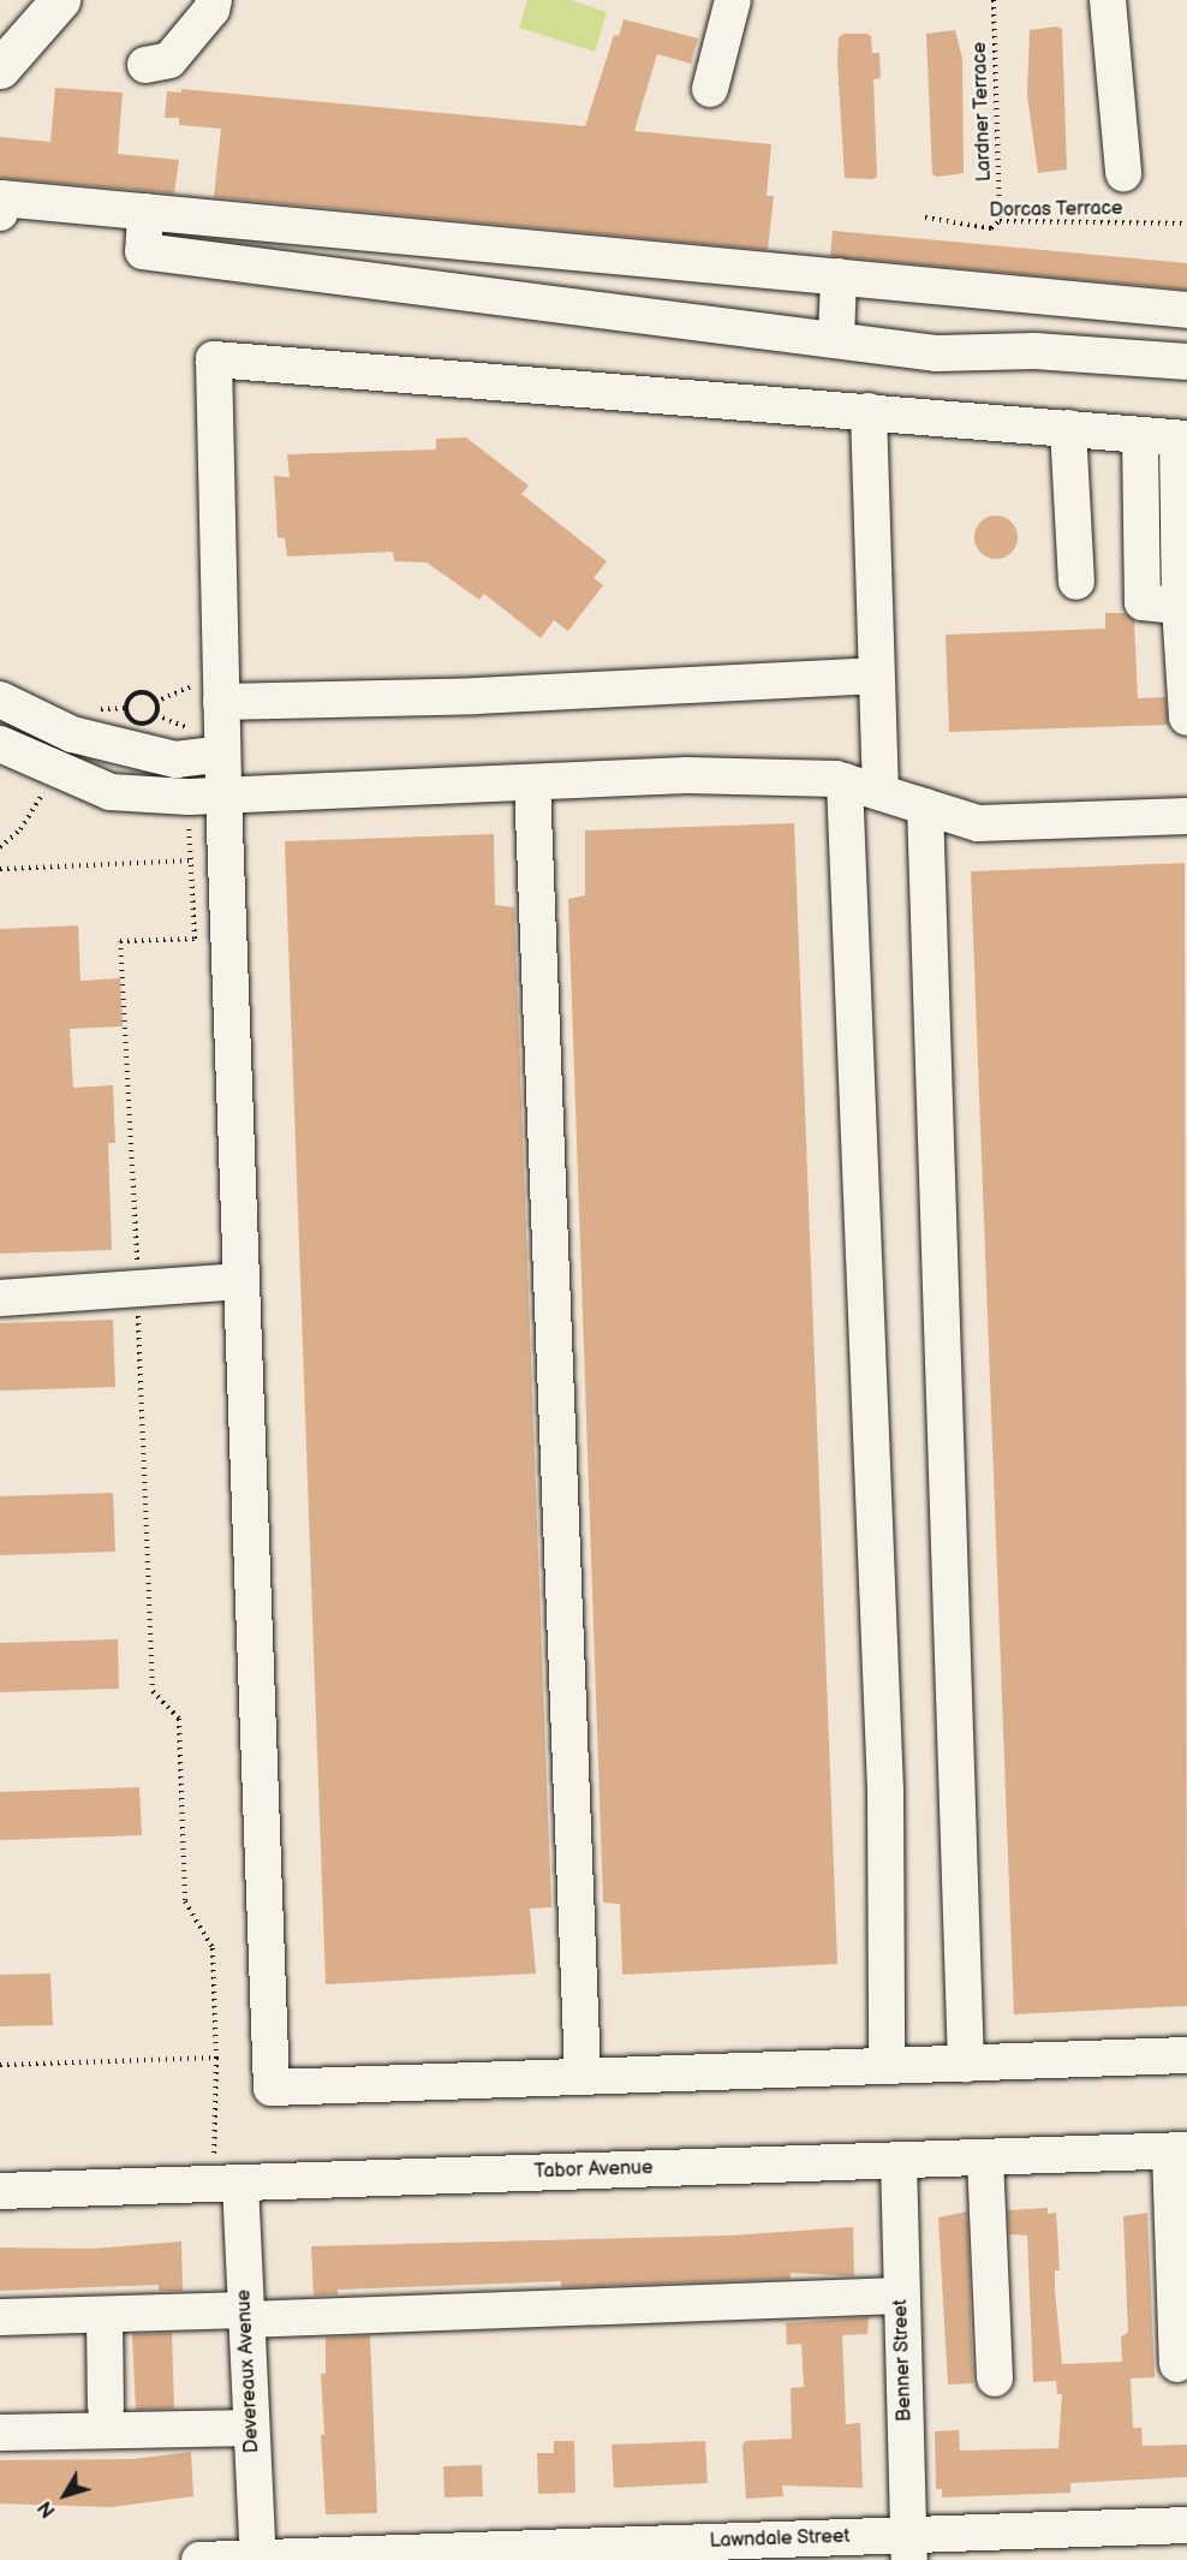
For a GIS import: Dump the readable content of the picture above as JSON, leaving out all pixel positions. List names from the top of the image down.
{
  "streets": {
    "street": [
      "Tabor Avenue",
      "Benner Street",
      "Devereaux Avenue",
      "Lawndale Street"
    ],
    "path": ["Lardner Terrace", "Dorcas Terrace"]
  },
  "crossings": [
    ["Lardner Terrace", "Dorcas Terrace"],
    ["Tabor Avenue", "Benner Street"],
    ["Tabor Avenue", "Devereaux Avenue"],
    ["Benner Street", "Lawndale Street"],
    ["Devereaux Avenue", "Lawndale Street"]
  ],
  "north": "bottom left"
}
